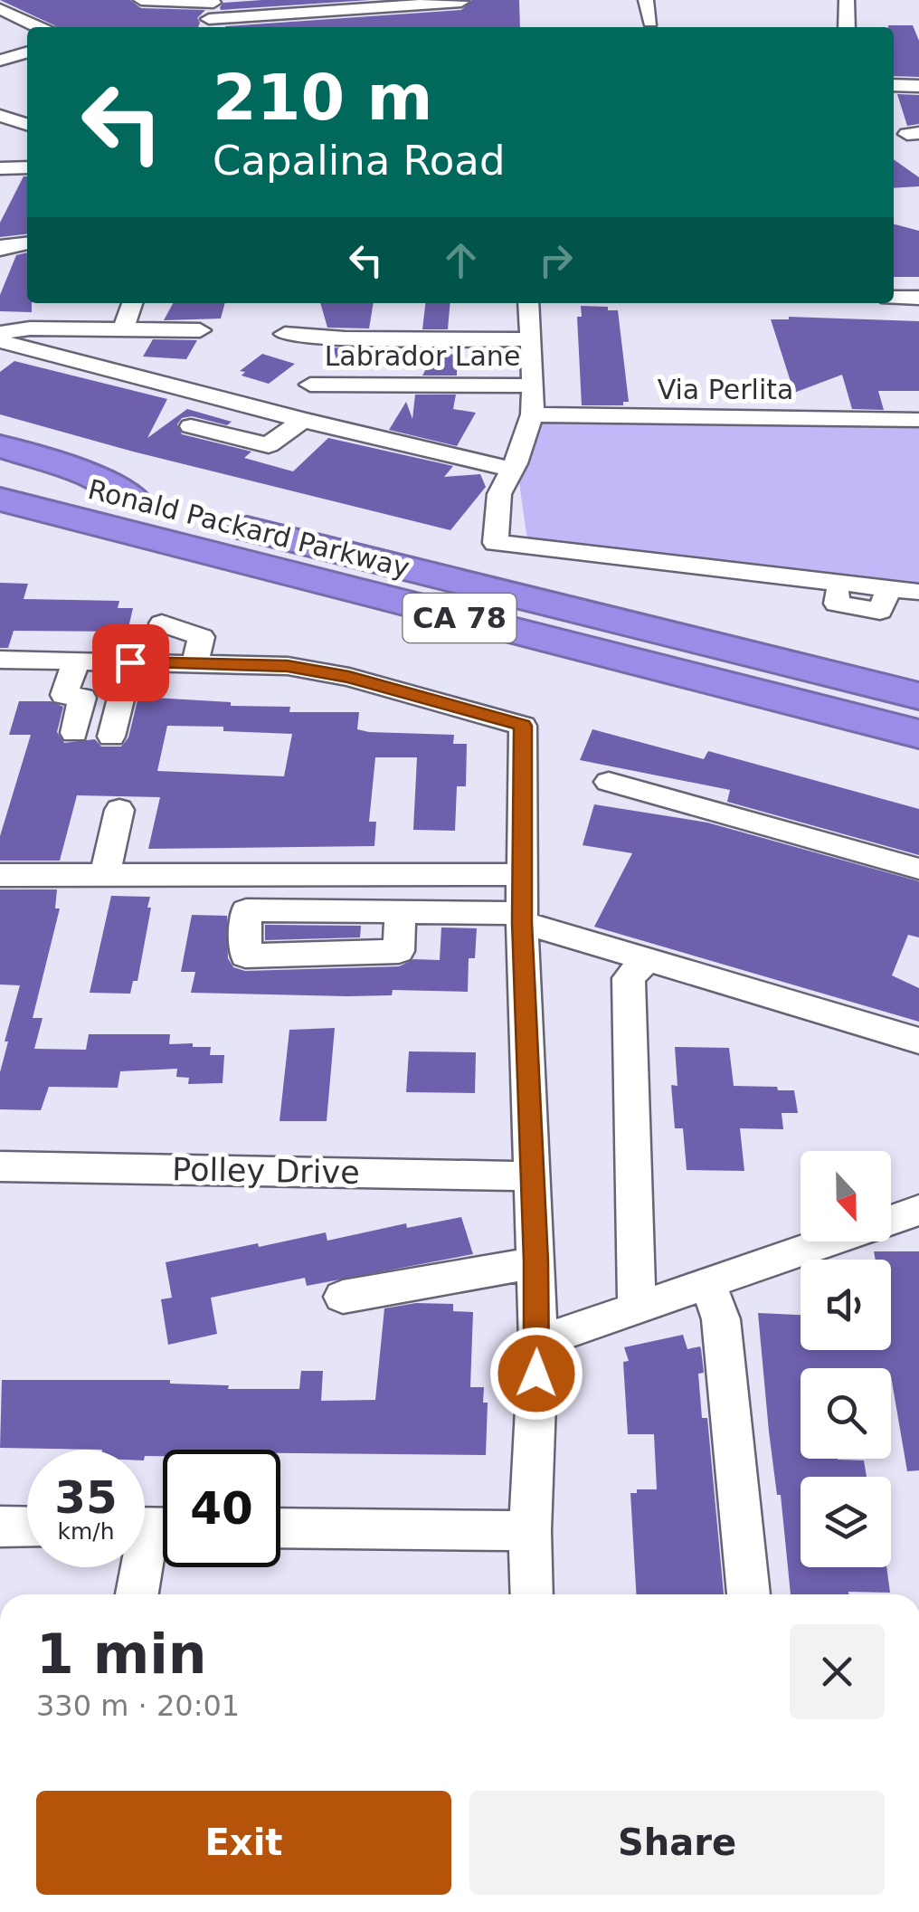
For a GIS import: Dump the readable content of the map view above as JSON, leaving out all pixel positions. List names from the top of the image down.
{
  "streets": {
    "highway": ["Ronald Packard Parkway", "CA 78"],
    "street": ["Labrador Lane", "Via Perlita", "Polley Drive"]
  },
  "north": "bottom",
  "page": {
    "turn": ["210 m", "Capalina Road"],
    "speed": "35 km/h",
    "limit": "40",
    "heading": ["1 min", "330 m · 20:01"],
    "buttons": ["Exit", "Share"]
  }
}
